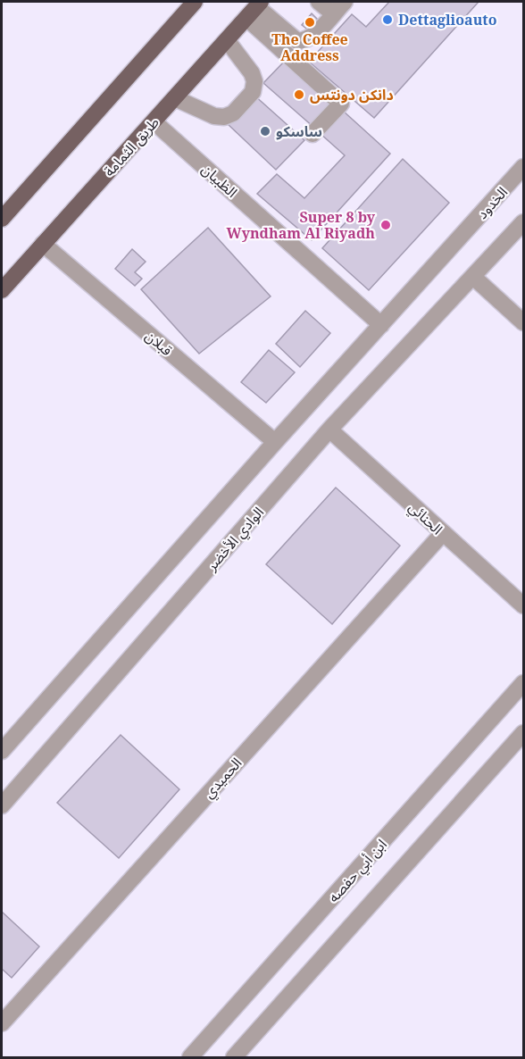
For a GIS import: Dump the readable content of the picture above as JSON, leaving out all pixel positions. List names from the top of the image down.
{
  "streets": {
    "main road": ["طريق الثمامة"],
    "street": [
      "الظبيان",
      "الخدود",
      "قبلان",
      "الحنائي",
      "الوادي الأخضر",
      "الحميدي",
      "ابن أبي حفصه"
    ]
  },
  "crossings": [
    ["طريق الثمامة", "الظبيان"],
    ["طريق الثمامة", "قبلان"],
    ["الظبيان", "الخدود"],
    ["الحنائي", "الوادي الأخضر"],
    ["الحنائي", "الحميدي"]
  ],
  "places": [
    "Dettaglioauto",
    "The Coffee Address",
    "دانكن دونتس",
    "ساسكو",
    "Super 8 by Wyndham Al Riyadh"
  ]
}
